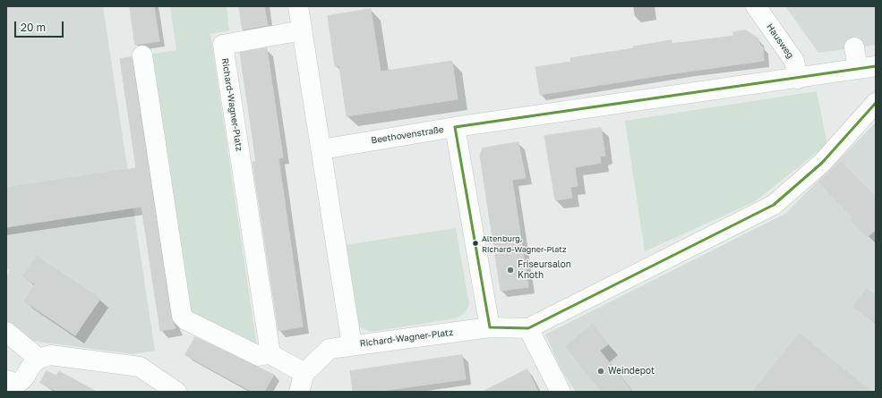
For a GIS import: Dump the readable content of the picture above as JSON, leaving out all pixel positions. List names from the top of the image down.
{
  "streets": {
    "street": ["Hausweg", "Richard-Wagner-Platz", "Beethovenstraße"]
  },
  "crossings": [
    ["Hausweg", "Beethovenstraße"],
    ["Richard-Wagner-Platz", "Beethovenstraße"]
  ],
  "places": ["Altenburg, Richard-Wagner-Platz", "Friseursalon Knoth", "Weindepot"],
  "scale_bar": "20 m"
}
